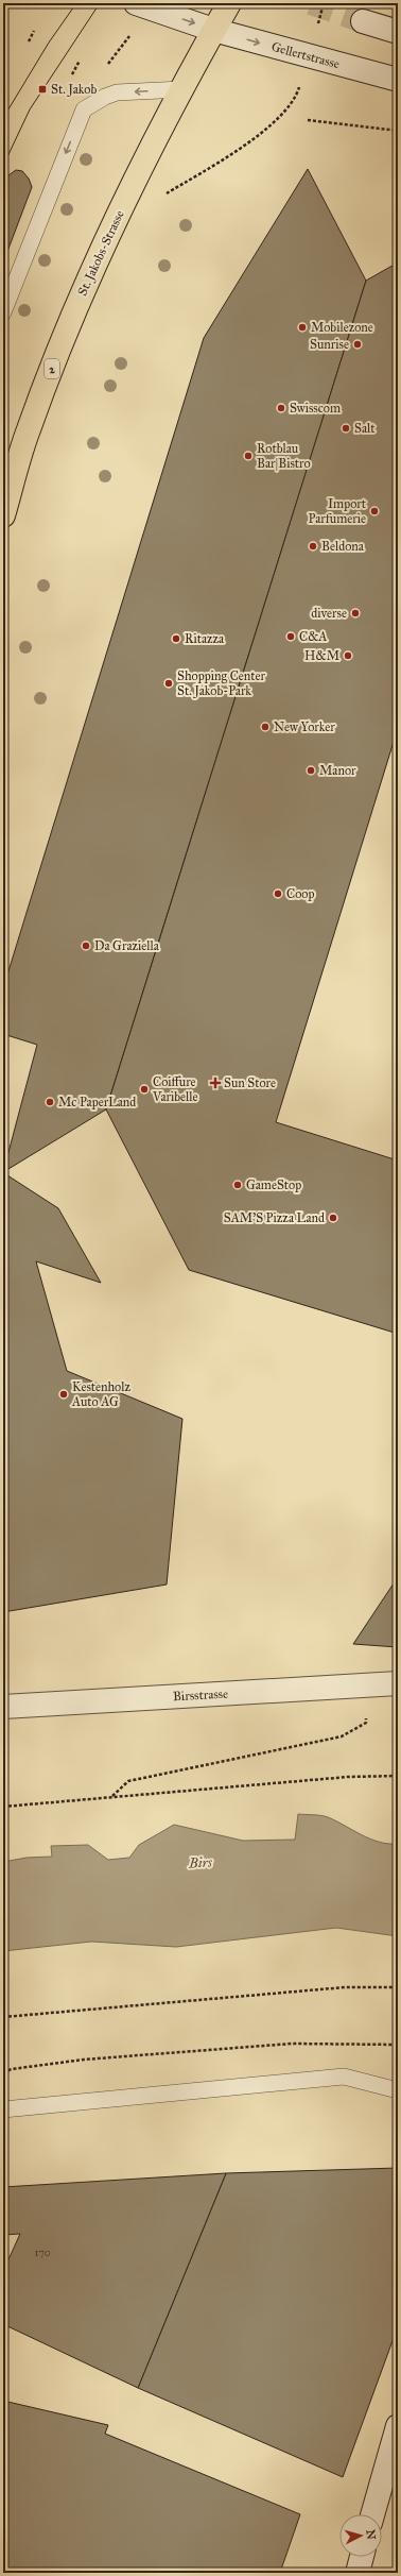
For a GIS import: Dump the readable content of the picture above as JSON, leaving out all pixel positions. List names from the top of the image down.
{
  "streets": {
    "main road": [
      "Gellertstrasse",
      "St. Jakobs-Strasse",
      "2",
      "Birsstrasse"
    ]
  },
  "crossings": [
    ["Gellertstrasse", "St. Jakobs-Strasse"]
  ],
  "one_way": ["Gellertstrasse"],
  "water": ["Birs"],
  "places": {
    "transit": ["St. Jakob"],
    "other": [
      "Mobilezone",
      "Sunrise",
      "Swisscom",
      "Salt",
      "Rotblau Bar|Bistro",
      "Import Parfumerie",
      "Beldona",
      "diverse",
      "C&A",
      "Ritazza",
      "H&M",
      "Shopping Center St. Jakob-Park",
      "New Yorker",
      "Manor",
      "Coop",
      "Da Graziella",
      "Coiffure Varibelle",
      "Mc PaperLand",
      "GameStop",
      "SAM'S Pizza Land",
      "Kestenholz Auto AG"
    ],
    "health": ["Sun Store"]
  },
  "house_numbers": ["170"],
  "north": "right"
}
